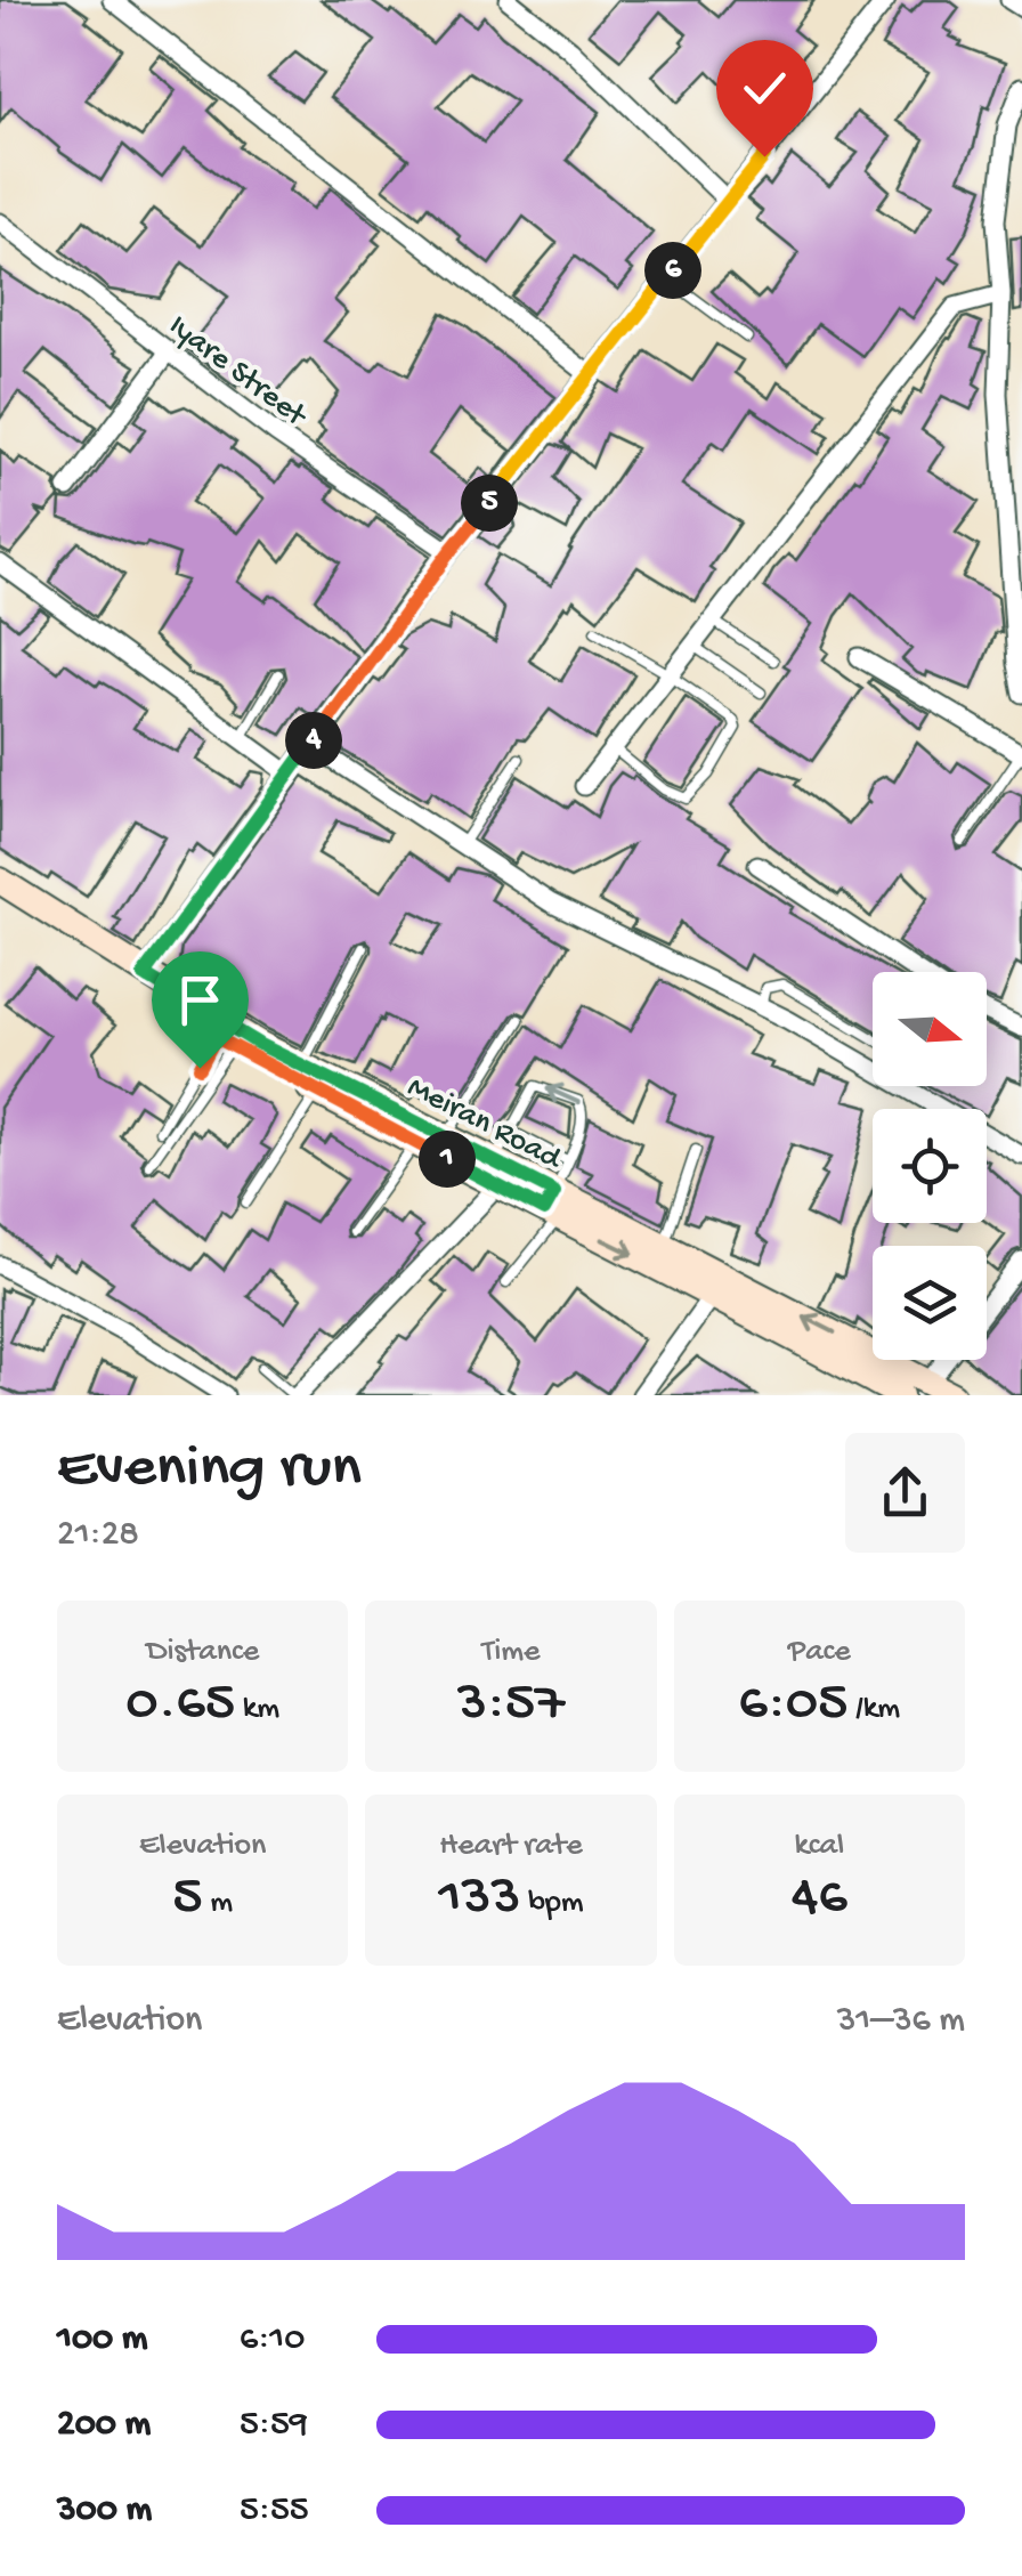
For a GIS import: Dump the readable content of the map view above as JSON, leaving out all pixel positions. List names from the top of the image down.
{
  "streets": {
    "main road": ["Meiran Road"],
    "street": ["Iyare Street"]
  },
  "north": "right",
  "page": {
    "pins": [
      "6",
      "5",
      "4",
      "1"
    ],
    "heading": ["Evening run", "21:28"],
    "stats": [
      ["Distance", "0.65 km"],
      ["Time", "3:57"],
      ["Pace", "6:05 /km"],
      ["Elevation", "5 m"],
      ["Heart rate", "133 bpm"],
      ["kcal", "46"]
    ],
    "chart": ["Elevation", "31–36 m"],
    "list": [
      {
        "name": "100 m",
        "note": "6:10"
      },
      {
        "name": "200 m",
        "note": "5:59"
      },
      {
        "name": "300 m",
        "note": "5:55"
      }
    ]
  }
}
